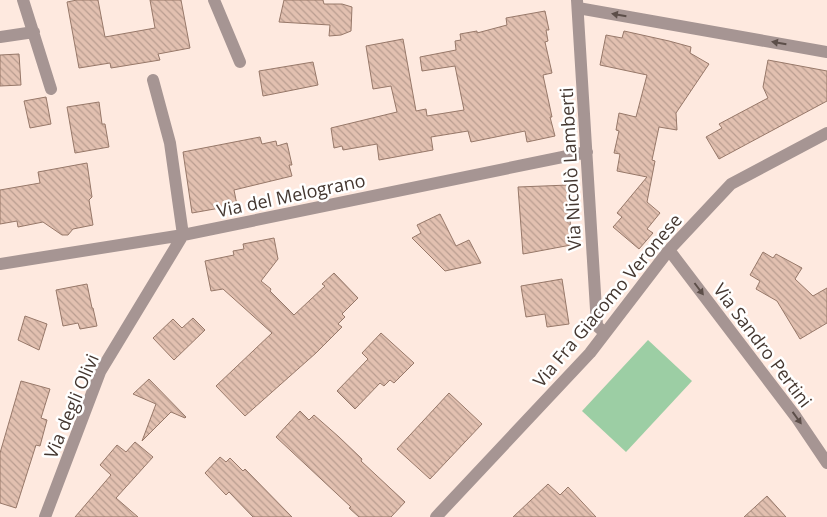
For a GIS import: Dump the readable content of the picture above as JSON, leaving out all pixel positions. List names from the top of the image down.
{
  "streets": {
    "street": [
      "Via Nicolò Lamberti",
      "Via del Melograno",
      "Via Fra Giacomo Veronese",
      "Via Sandro Pertini",
      "Via degli Olivi"
    ]
  },
  "crossings": [
    ["Via Nicolò Lamberti", "Via del Melograno"],
    ["Via Nicolò Lamberti", "Via Fra Giacomo Veronese"],
    ["Via del Melograno", "Via degli Olivi"],
    ["Via Fra Giacomo Veronese", "Via Sandro Pertini"]
  ],
  "one_way": ["Via Sandro Pertini"]
}
